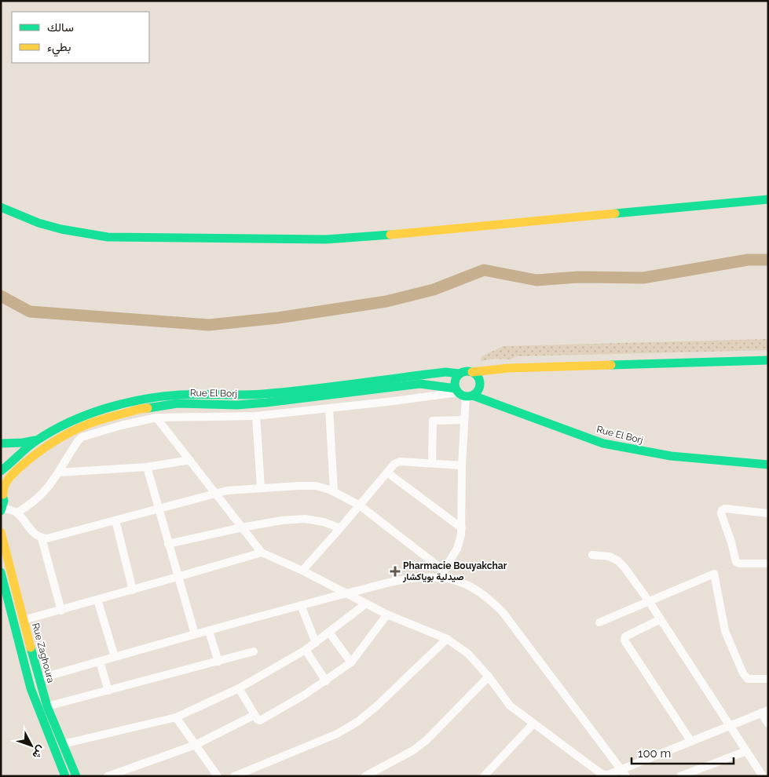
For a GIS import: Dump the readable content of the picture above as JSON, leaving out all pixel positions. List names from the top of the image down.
{
  "streets": {
    "main road": ["Rue El Borj", "Rue Zaghoura"]
  },
  "places": {
    "health": ["Pharmacie Bouyakchar صيدلية بوياكشار"]
  },
  "legend": ["سالك", "بطيء"],
  "scale_bar": "100 m",
  "north": "bottom right"
}
